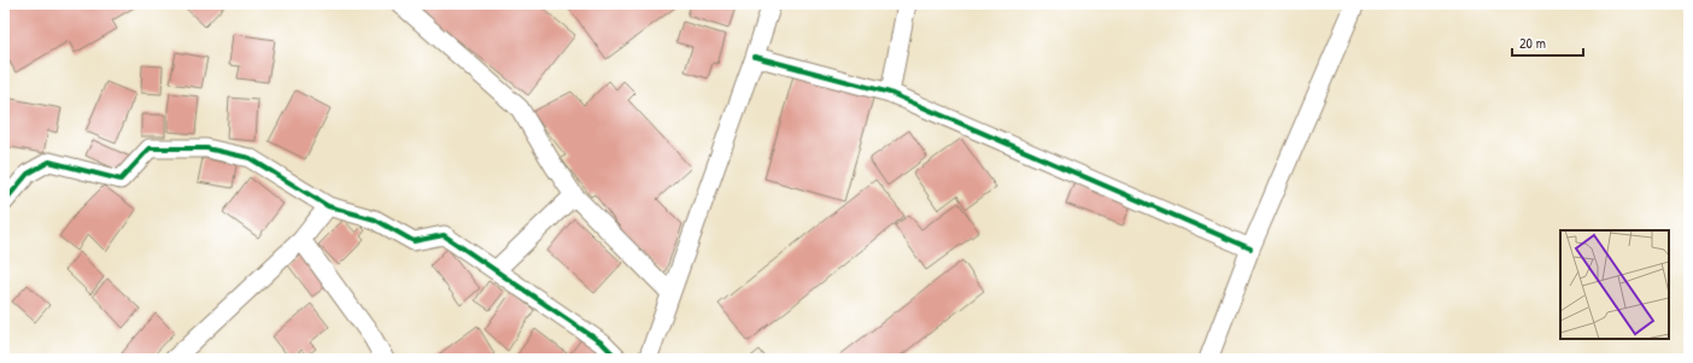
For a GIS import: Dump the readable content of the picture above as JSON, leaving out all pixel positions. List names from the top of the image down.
{
  "scale_bar": "20 m"
}
